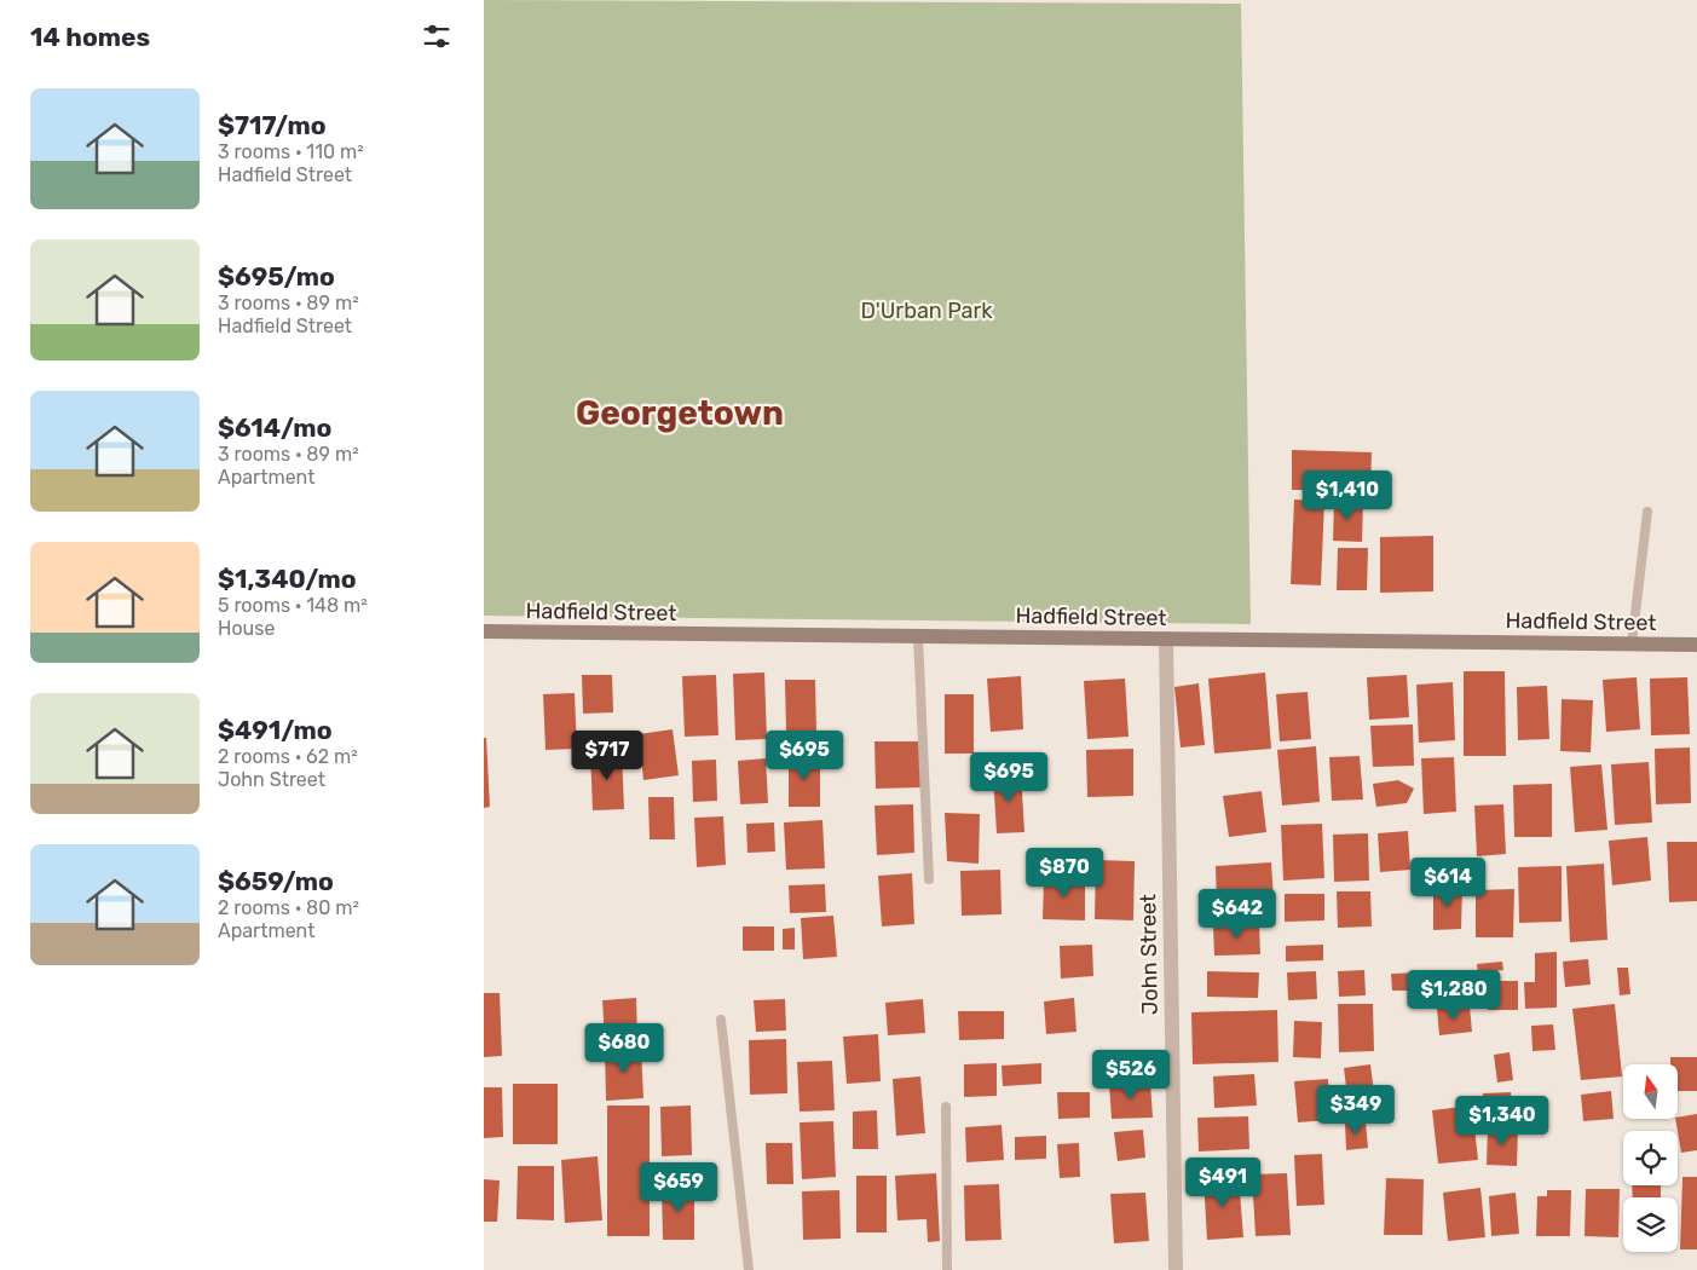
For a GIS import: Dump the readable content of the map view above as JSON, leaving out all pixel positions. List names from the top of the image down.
{
  "streets": {
    "street": ["Hadfield Street", "John Street"]
  },
  "crossings": [
    ["Hadfield Street", "John Street"]
  ],
  "districts": ["Georgetown"],
  "parks": ["D'Urban Park"],
  "north": "top",
  "page": {
    "heading": "14 homes",
    "list": [
      {
        "name": "$717/mo",
        "note": "3 rooms · 110 m² · Hadfield Street"
      },
      {
        "name": "$695/mo",
        "note": "3 rooms · 89 m² · Hadfield Street"
      },
      {
        "name": "$614/mo",
        "note": "3 rooms · 89 m² · Apartment"
      },
      {
        "name": "$1,340/mo",
        "note": "5 rooms · 148 m² · House"
      },
      {
        "name": "$491/mo",
        "note": "2 rooms · 62 m² · John Street"
      },
      {
        "name": "$659/mo",
        "note": "2 rooms · 80 m² · Apartment"
      }
    ],
    "price": [
      "$1,410",
      "$717",
      "$695",
      "$695",
      "$870",
      "$614",
      "$642",
      "$1,280",
      "$680",
      "$526",
      "$349",
      "$1,340",
      "$491",
      "$659"
    ]
  }
}
